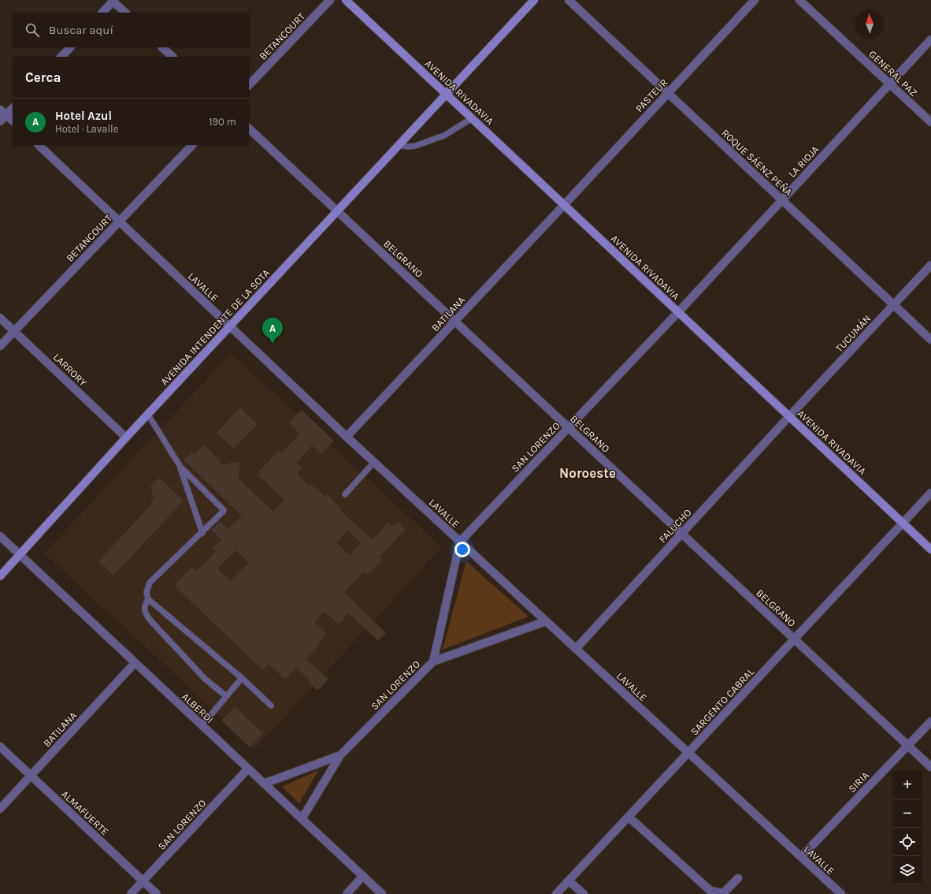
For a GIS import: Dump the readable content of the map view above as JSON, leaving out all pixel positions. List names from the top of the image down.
{
  "streets": {
    "main road": ["AVENIDA RIVADAVIA", "AVENIDA INTENDENTE DE LA SOTA"],
    "street": [
      "BETANCOURT",
      "GENERAL PAZ",
      "PASTEUR",
      "LA RIOJA",
      "ROQUE SÁENZ PEÑA",
      "BELGRANO",
      "LAVALLE",
      "BATILANA",
      "TUCUMÁN",
      "LARRORY",
      "SAN LORENZO",
      "FALUCHO",
      "SARGENTO CABRAL",
      "ALBERDI",
      "SIRIA",
      "ALMAFUERTE"
    ]
  },
  "crossings": [
    ["BETANCOURT", "LAVALLE"],
    ["BETANCOURT", "LARRORY"],
    ["GENERAL PAZ", "LA RIOJA"],
    ["AVENIDA RIVADAVIA", "PASTEUR"],
    ["AVENIDA RIVADAVIA", "LA RIOJA"],
    ["AVENIDA RIVADAVIA", "BATILANA"],
    ["AVENIDA RIVADAVIA", "AVENIDA INTENDENTE DE LA SOTA"],
    ["AVENIDA RIVADAVIA", "TUCUMÁN"],
    ["AVENIDA RIVADAVIA", "SAN LORENZO"],
    ["AVENIDA RIVADAVIA", "FALUCHO"],
    ["AVENIDA RIVADAVIA", "SARGENTO CABRAL"],
    ["PASTEUR", "ROQUE SÁENZ PEÑA"],
    ["PASTEUR", "BATILANA"],
    ["LA RIOJA", "ROQUE SÁENZ PEÑA"],
    ["LA RIOJA", "SAN LORENZO"],
    ["ROQUE SÁENZ PEÑA", "TUCUMÁN"],
    ["BELGRANO", "BATILANA"],
    ["BELGRANO", "AVENIDA INTENDENTE DE LA SOTA"],
    ["BELGRANO", "SAN LORENZO"],
    ["BELGRANO", "FALUCHO"],
    ["BELGRANO", "SARGENTO CABRAL"],
    ["BELGRANO", "SIRIA"],
    ["LAVALLE", "BATILANA"],
    ["LAVALLE", "AVENIDA INTENDENTE DE LA SOTA"],
    ["LAVALLE", "SAN LORENZO"],
    ["LAVALLE", "FALUCHO"],
    ["LAVALLE", "SARGENTO CABRAL"],
    ["LAVALLE", "SIRIA"],
    ["BATILANA", "ALBERDI"],
    ["BATILANA", "ALMAFUERTE"],
    ["AVENIDA INTENDENTE DE LA SOTA", "LARRORY"],
    ["AVENIDA INTENDENTE DE LA SOTA", "ALBERDI"],
    ["TUCUMÁN", "FALUCHO"],
    ["SAN LORENZO", "ALBERDI"],
    ["SAN LORENZO", "ALMAFUERTE"]
  ],
  "districts": ["Noroeste"],
  "north": "top",
  "page": {
    "search": "Buscar aquí",
    "heading": "Cerca",
    "list": [
      {
        "mark": "A",
        "name": "Hotel Azul",
        "note": "Hotel · Lavalle",
        "value": "190 m"
      }
    ],
    "pins": "A",
    "map_buttons": ["+", "−"]
  }
}
